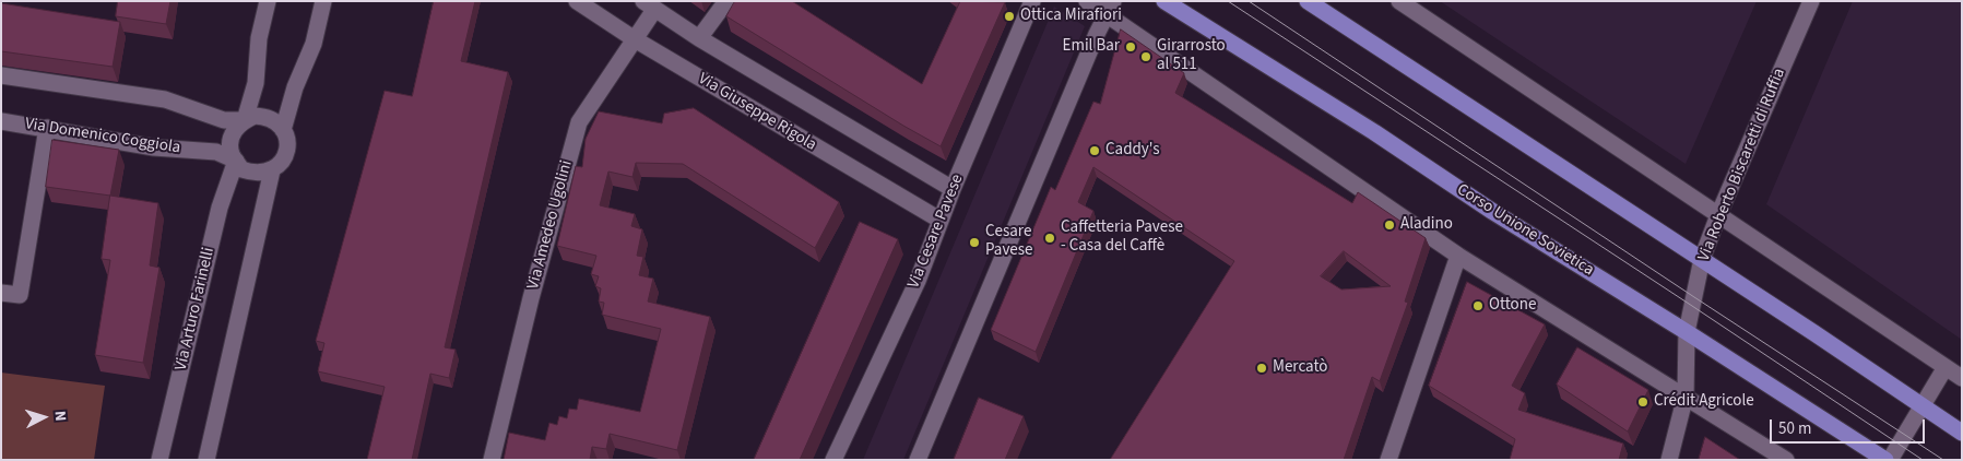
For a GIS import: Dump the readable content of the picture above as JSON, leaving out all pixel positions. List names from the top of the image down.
{
  "streets": {
    "main road": ["Corso Unione Sovietica"],
    "street": [
      "Via Giuseppe Rigola",
      "Via Domenico Coggiola",
      "Via Roberto Biscaretti di Ruffia",
      "Via Amedeo Ugolini",
      "Via Cesare Pavese",
      "Via Arturo Farinelli"
    ]
  },
  "crossings": [
    ["Via Giuseppe Rigola", "Via Amedeo Ugolini"],
    ["Via Giuseppe Rigola", "Via Cesare Pavese"],
    ["Via Domenico Coggiola", "Via Arturo Farinelli"],
    ["Via Roberto Biscaretti di Ruffia", "Corso Unione Sovietica"]
  ],
  "places": [
    "Ottica Mirafiori",
    "Emil Bar",
    "Girarrosto al 511",
    "Caddy's",
    "Aladino",
    "Caffetteria Pavese - Casa del Caffè",
    "Cesare Pavese",
    "Ottone",
    "Mercatò",
    "Crédit Agricole"
  ],
  "scale_bar": "50 m",
  "north": "right"
}
